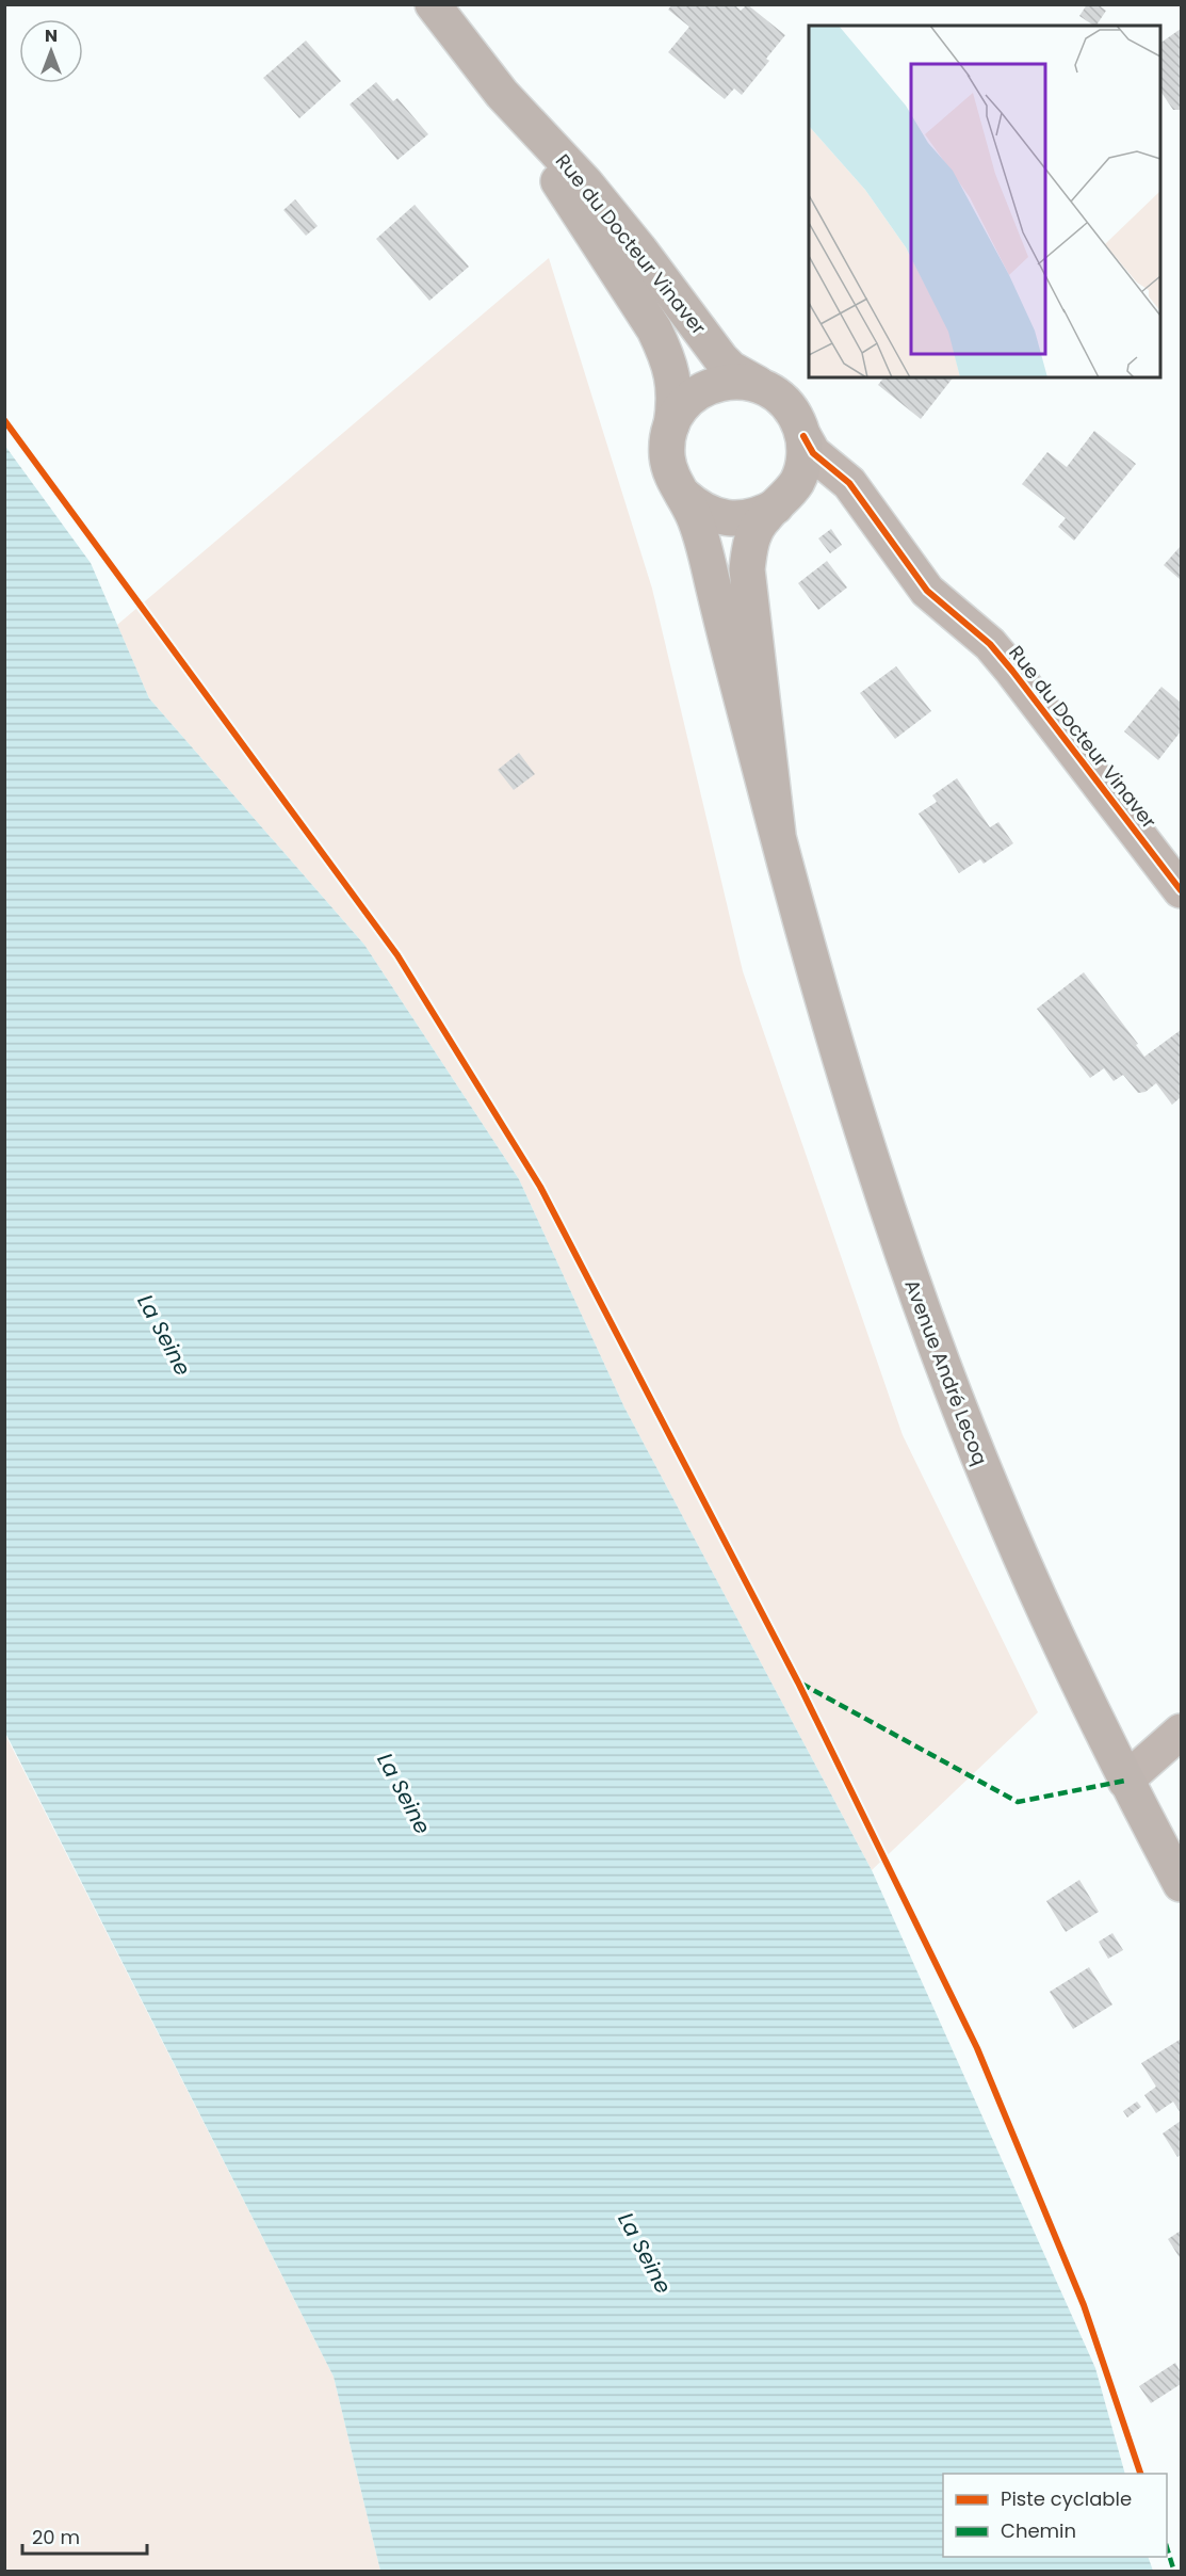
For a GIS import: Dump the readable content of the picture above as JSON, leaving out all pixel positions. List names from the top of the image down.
{
  "streets": {
    "main road": ["Rue du Docteur Vinaver", "Avenue André Lecoq"]
  },
  "water": ["La Seine"],
  "legend": ["Piste cyclable", "Chemin"],
  "scale_bar": "20 m",
  "north": "top"
}
